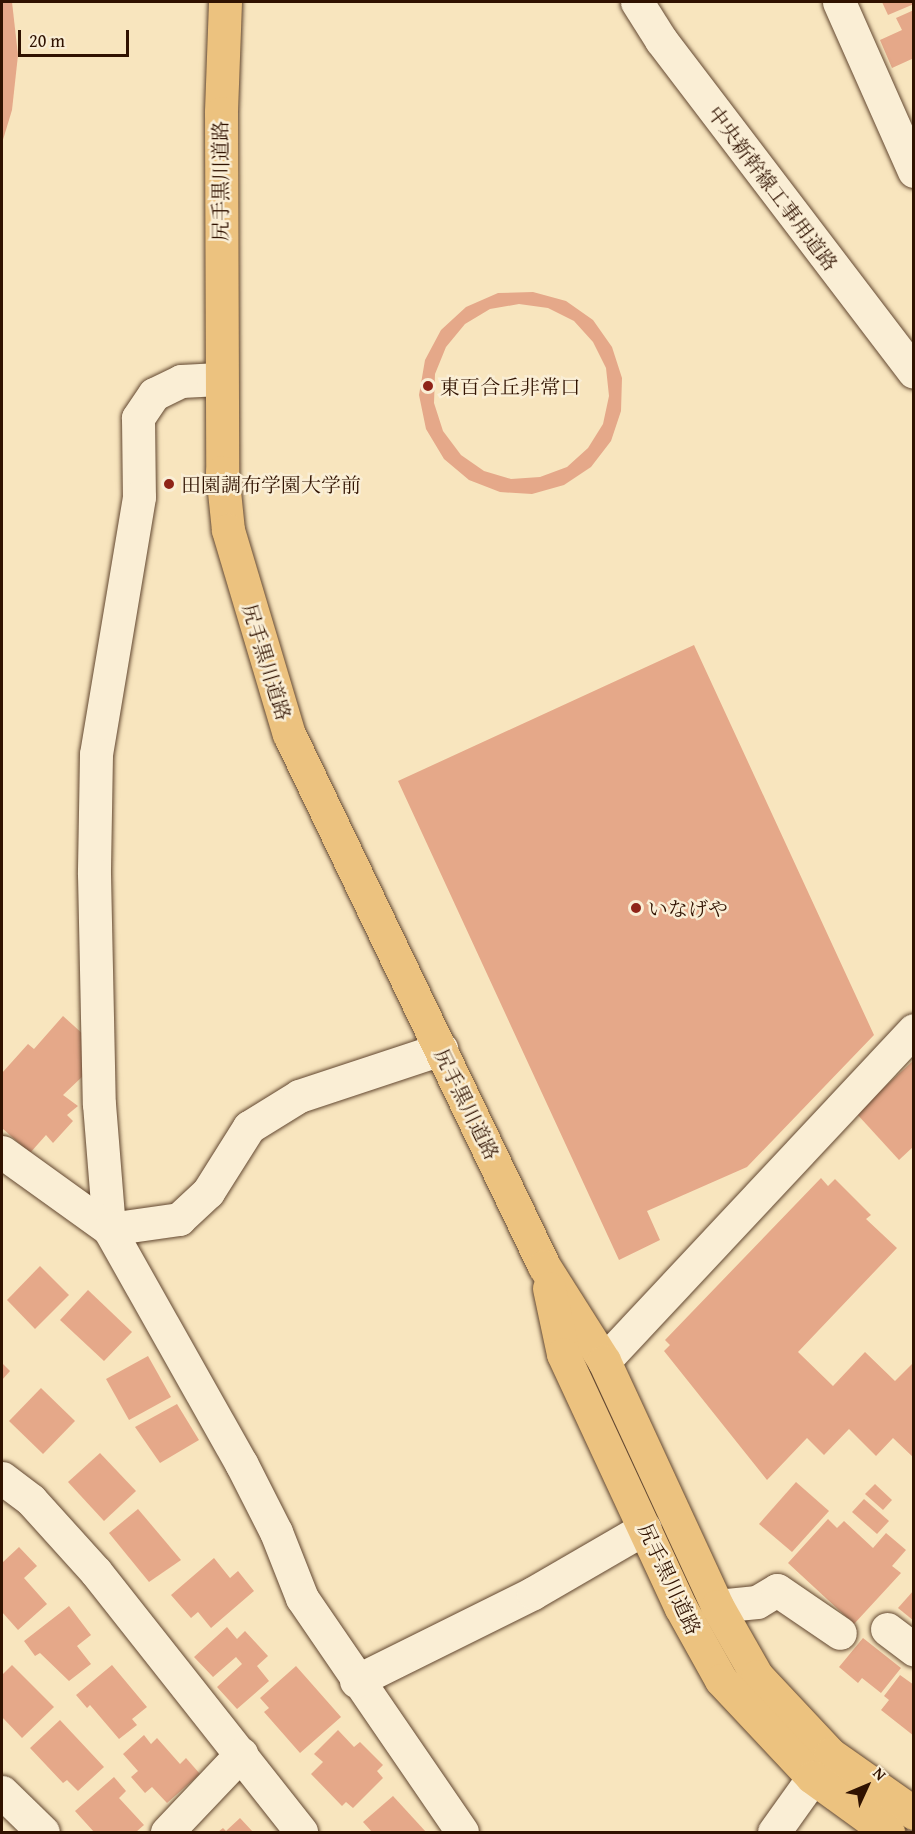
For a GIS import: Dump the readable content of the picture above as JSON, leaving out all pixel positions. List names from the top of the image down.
{
  "streets": {
    "main road": ["尻手黒川道路"],
    "street": ["中央新幹線工事用道路"]
  },
  "places": ["東百合丘非常口", "田園調布学園大学前", "いなげや"],
  "scale_bar": "20 m",
  "north": "top right"
}
